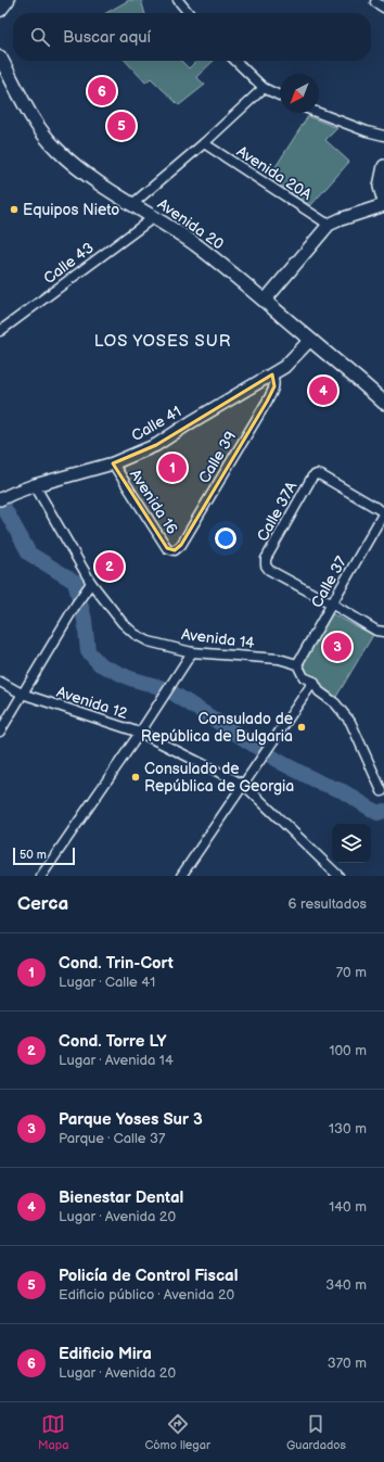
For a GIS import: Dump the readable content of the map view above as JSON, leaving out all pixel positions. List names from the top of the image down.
{
  "streets": {
    "main road": ["Avenida 20"],
    "street": [
      "Avenida 20A",
      "Calle 43",
      "Calle 41",
      "Calle 39",
      "Avenida 16",
      "Calle 37A",
      "Calle 37",
      "Avenida 14",
      "Avenida 12"
    ]
  },
  "crossings": [
    ["Avenida 20", "Calle 43"],
    ["Avenida 20", "Calle 41"],
    ["Calle 41", "Calle 39"],
    ["Calle 41", "Avenida 16"],
    ["Calle 41", "Avenida 14"],
    ["Calle 39", "Avenida 16"],
    ["Calle 37A", "Calle 37"],
    ["Calle 37", "Avenida 14"]
  ],
  "districts": ["LOS YOSES SUR"],
  "places": ["Equipos Nieto", "Consulado de República de Bulgaria", "Consulado de República de Georgia"],
  "scale_bar": "50 m",
  "north": "bottom left",
  "page": {
    "search": "Buscar aquí",
    "pins": [
      "6",
      "5",
      "4",
      "1",
      "2",
      "3"
    ],
    "scale": "50 m",
    "heading": ["Cerca", "6 resultados"],
    "list": [
      {
        "mark": "1",
        "name": "Cond. Trin-Cort",
        "note": "Lugar · Calle 41",
        "value": "70 m"
      },
      {
        "mark": "2",
        "name": "Cond. Torre LY",
        "note": "Lugar · Avenida 14",
        "value": "100 m"
      },
      {
        "mark": "3",
        "name": "Parque Yoses Sur 3",
        "note": "Parque · Calle 37",
        "value": "130 m"
      },
      {
        "mark": "4",
        "name": "Bienestar Dental",
        "note": "Lugar · Avenida 20",
        "value": "140 m"
      },
      {
        "mark": "5",
        "name": "Policía de Control Fiscal",
        "note": "Edificio público · Avenida 20",
        "value": "340 m"
      },
      {
        "mark": "6",
        "name": "Edificio Mira",
        "note": "Lugar · Avenida 20",
        "value": "370 m"
      }
    ],
    "nav": ["Mapa", "Cómo llegar", "Guardados"]
  }
}
